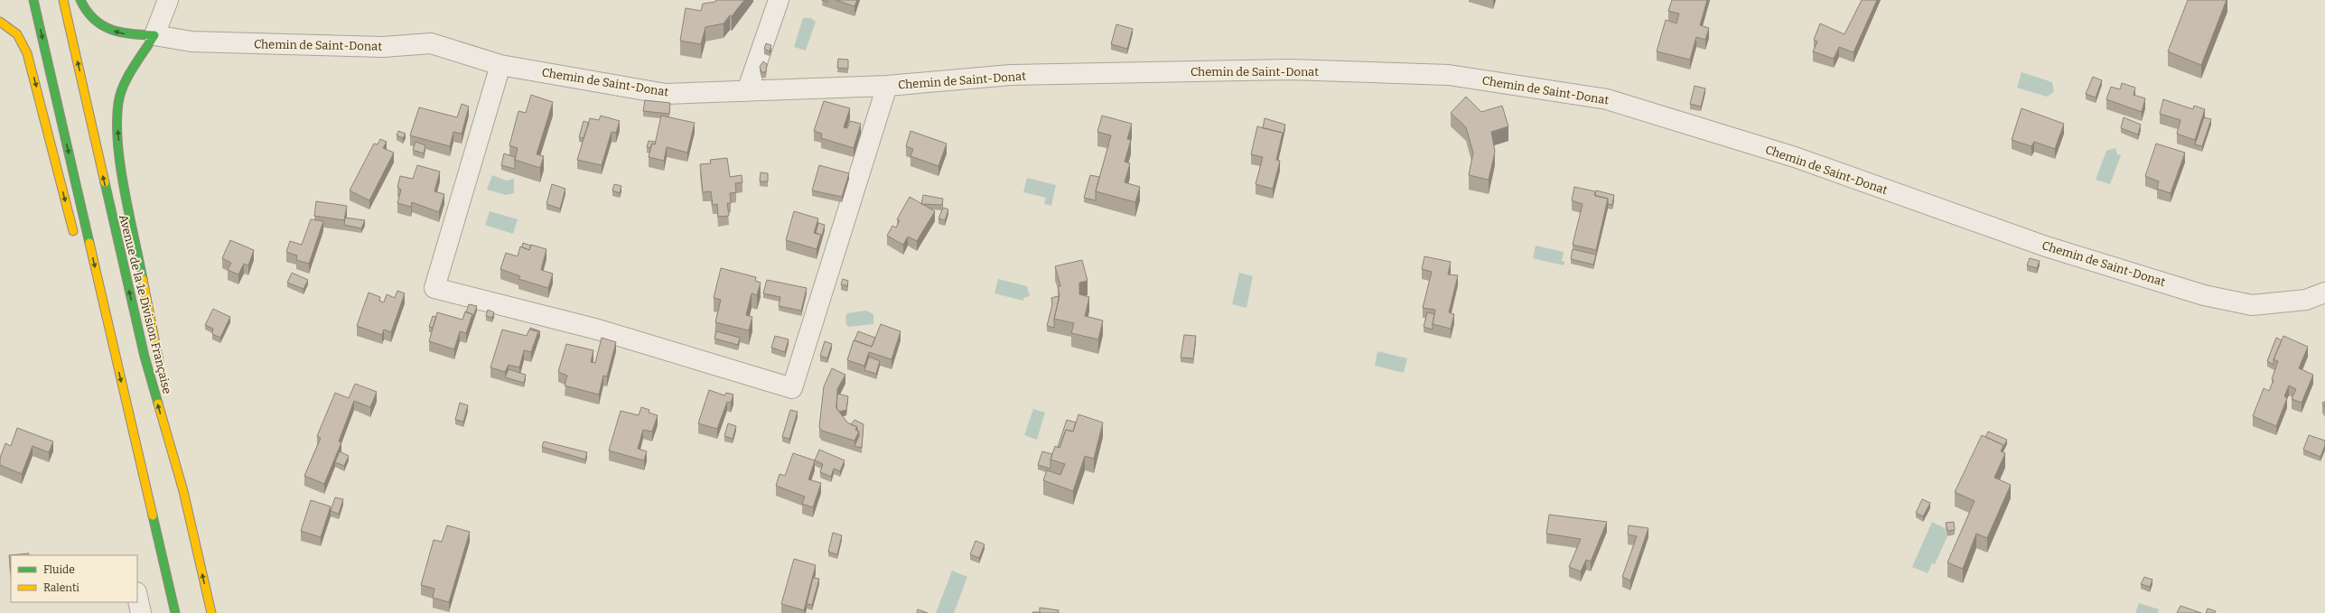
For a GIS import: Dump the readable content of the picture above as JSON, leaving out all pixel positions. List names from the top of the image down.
{
  "streets": {
    "highway": ["Avenue de la 1e Division Française"],
    "street": ["Chemin de Saint-Donat"]
  },
  "legend": ["Fluide", "Ralenti"]
}
